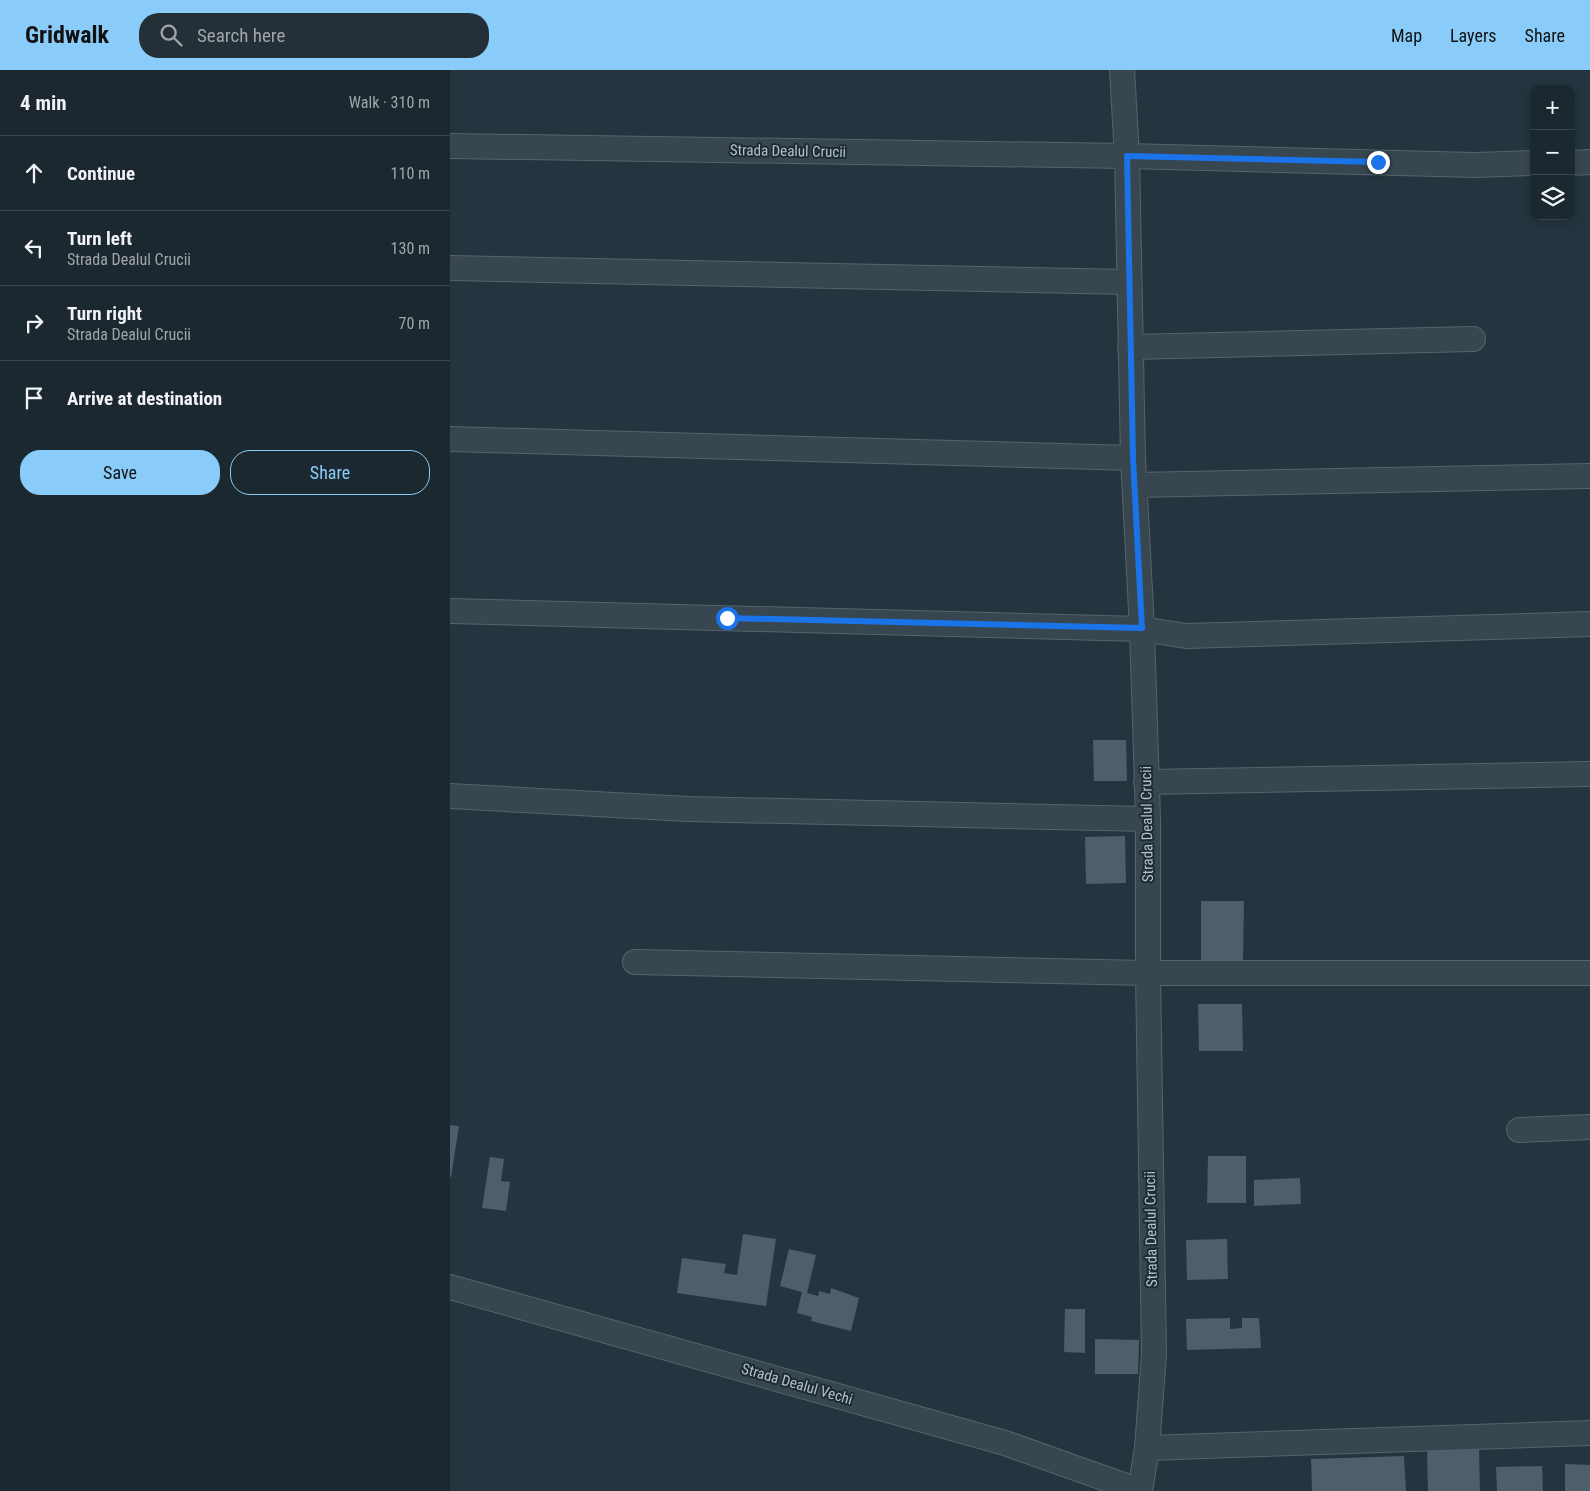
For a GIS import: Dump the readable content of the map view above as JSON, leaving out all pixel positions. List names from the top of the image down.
{
  "streets": {
    "street": ["Strada Dealul Crucii", "Strada Dealul Vechi"]
  },
  "crossings": [
    ["Strada Dealul Crucii", "Strada Dealul Vechi"]
  ],
  "page": {
    "header": "Gridwalk",
    "search": "Search here",
    "nav": ["Map", "Layers", "Share"],
    "heading": ["4 min", "Walk · 310 m"],
    "map_buttons": ["+", "−"],
    "list": [
      ["Continue", "110 m"],
      ["Turn left", "Strada Dealul Crucii", "130 m"],
      ["Turn right", "Strada Dealul Crucii", "70 m"],
      "Arrive at destination"
    ],
    "buttons": ["Save", "Share"]
  }
}
